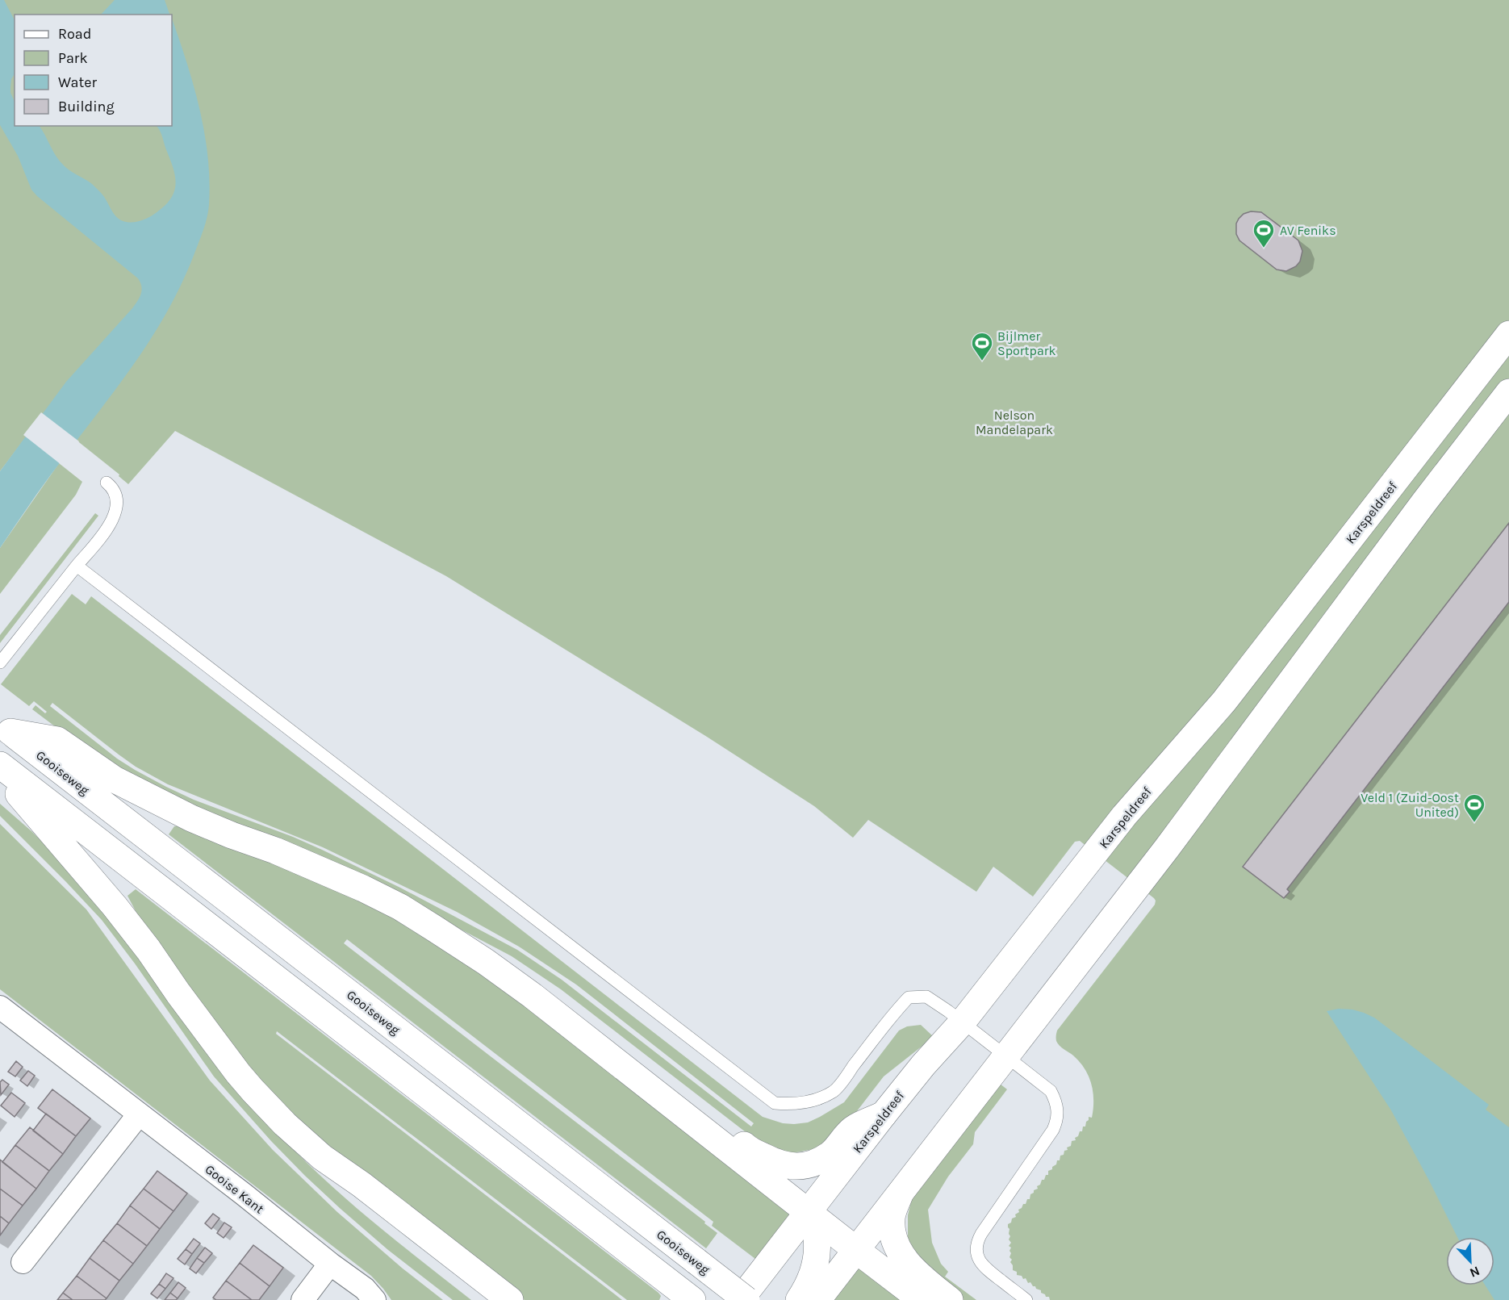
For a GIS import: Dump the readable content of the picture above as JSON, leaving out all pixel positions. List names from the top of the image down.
{
  "streets": {
    "main road": ["Karspeldreef", "Gooiseweg"],
    "street": ["Gooise Kant"]
  },
  "parks": ["Nelson Mandelapark"],
  "places": {
    "sports": ["AV Feniks", "Bijlmer Sportpark", "Veld 1 (Zuid-Oost United)"]
  },
  "legend": [
    "Road",
    "Park",
    "Water",
    "Building"
  ],
  "north": "bottom right"
}
